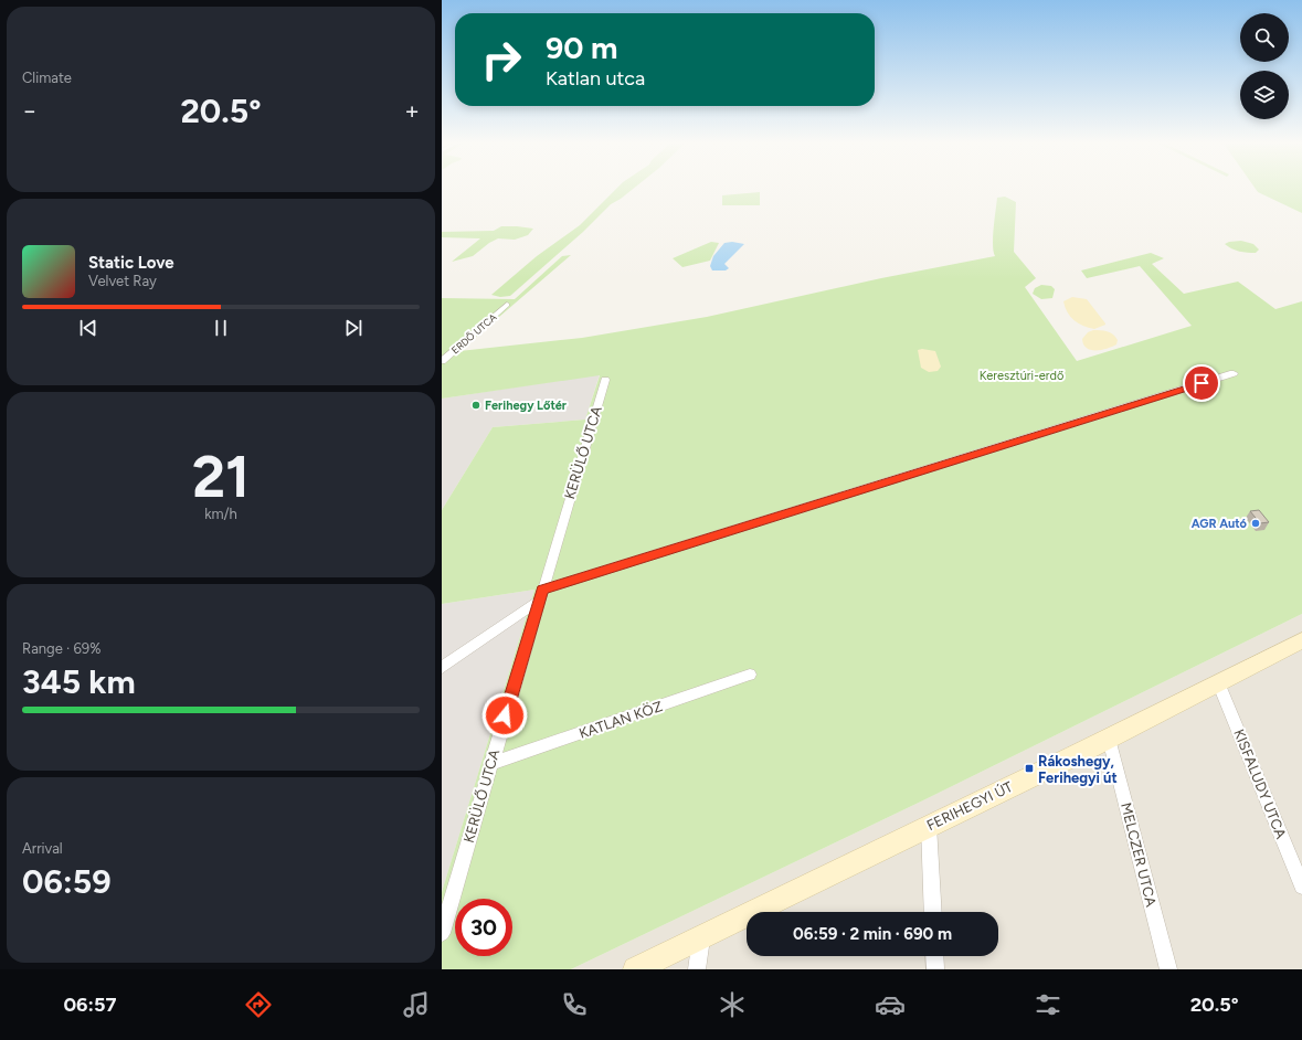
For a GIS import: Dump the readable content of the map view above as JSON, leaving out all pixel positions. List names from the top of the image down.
{
  "streets": {
    "main road": ["FERIHEGYI ÚT"],
    "street": [
      "ERDŐ UTCA",
      "KERÜLŐ UTCA",
      "KATLAN KÖZ",
      "KISFALUDY UTCA",
      "MELCZER UTCA"
    ]
  },
  "crossings": [
    ["KERÜLŐ UTCA", "KATLAN KÖZ"],
    ["KISFALUDY UTCA", "FERIHEGYI ÚT"],
    ["FERIHEGYI ÚT", "MELCZER UTCA"]
  ],
  "parks": ["Keresztúri-erdő"],
  "places": {
    "other": ["Ferihegy Lőtér", "AGR Autó"],
    "transit": ["Rákoshegy, Ferihegyi út"]
  },
  "page": {
    "tile": [
      "Climate",
      ["21", "km/h"],
      ["Range · 69%", "345 km"],
      ["Arrival", "06:59"]
    ],
    "turn": ["90 m", "Katlan utca"],
    "heat": ["−", "20.5°", "+"],
    "song": ["Static Love", "Velvet Ray"],
    "limit": "30",
    "trip": "06:59 · 2 min · 690 m",
    "tabs": ["06:57", "20.5°"]
  }
}
